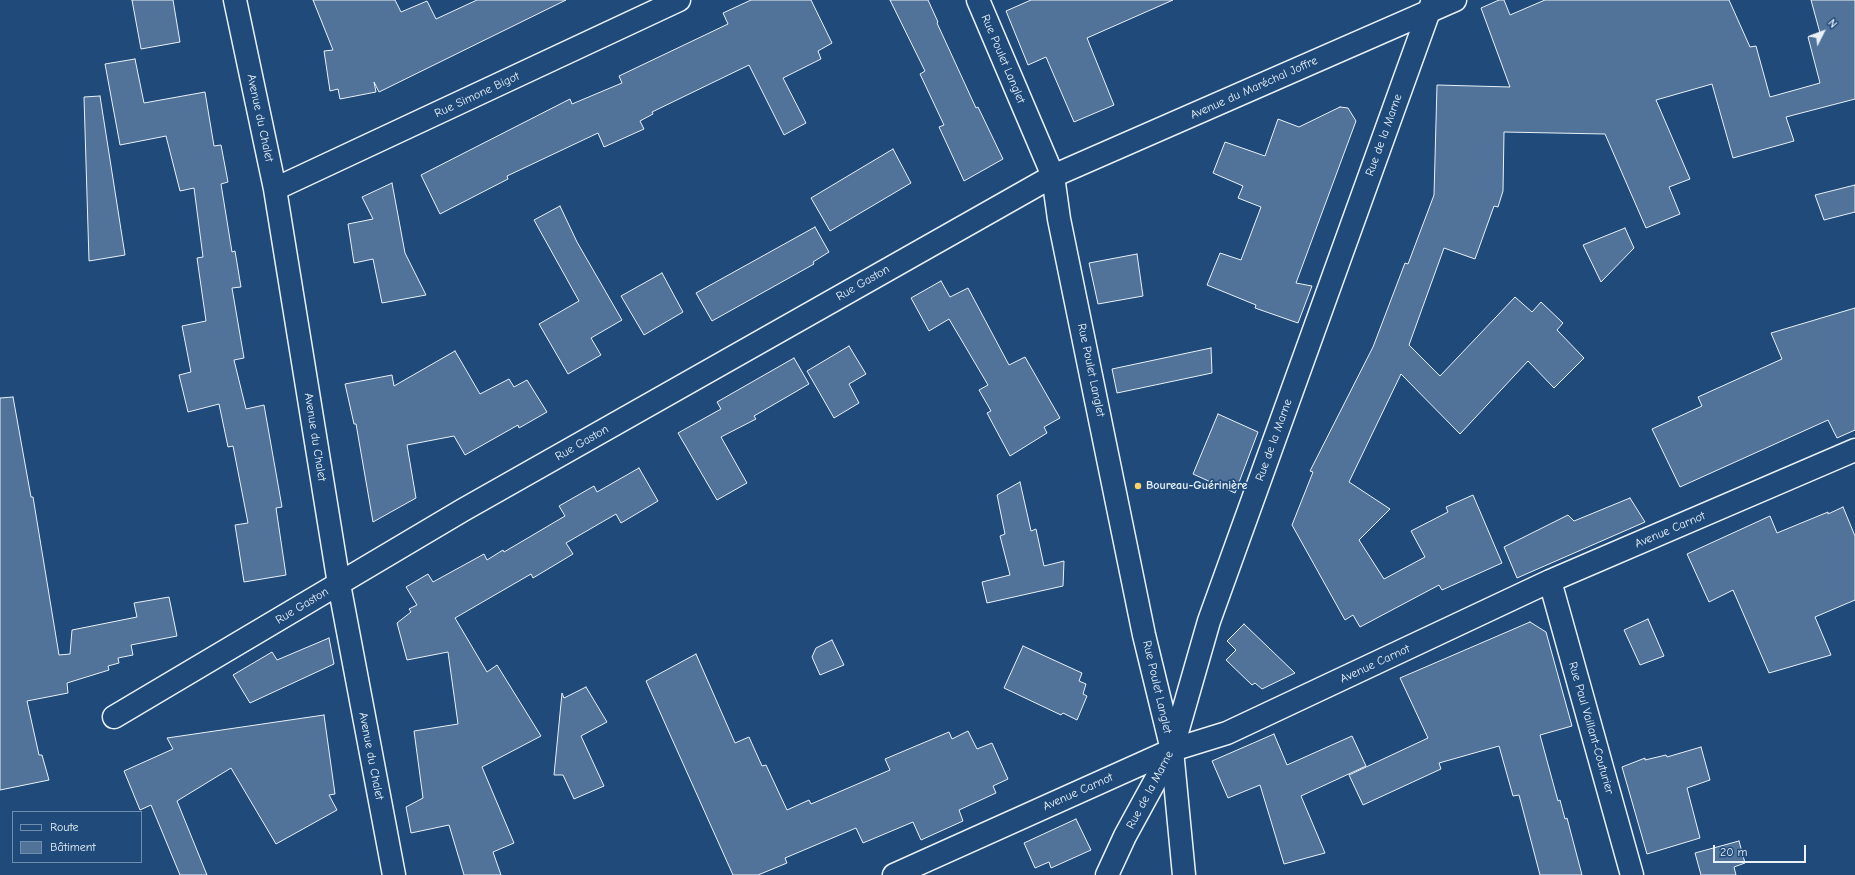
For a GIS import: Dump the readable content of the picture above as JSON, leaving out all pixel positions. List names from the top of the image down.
{
  "streets": {
    "street": [
      "Rue Poulet Langlet",
      "Avenue du Maréchal Joffre",
      "Rue Simone Bigot",
      "Avenue du Chalet",
      "Rue de la Marne",
      "Rue Gaston",
      "Avenue Carnot",
      "Rue Paul Vaillant-Couturier"
    ]
  },
  "crossings": [
    ["Rue Poulet Langlet", "Avenue du Maréchal Joffre"],
    ["Rue Poulet Langlet", "Rue de la Marne"],
    ["Rue Poulet Langlet", "Rue Gaston"],
    ["Rue Poulet Langlet", "Avenue Carnot"],
    ["Avenue du Maréchal Joffre", "Rue de la Marne"],
    ["Avenue du Maréchal Joffre", "Rue Gaston"],
    ["Rue Simone Bigot", "Avenue du Chalet"],
    ["Avenue du Chalet", "Rue Gaston"],
    ["Rue de la Marne", "Avenue Carnot"],
    ["Avenue Carnot", "Rue Paul Vaillant-Couturier"]
  ],
  "places": ["Boureau-Guérinière"],
  "legend": ["Route", "Bâtiment"],
  "scale_bar": "20 m",
  "north": "top right"
}
